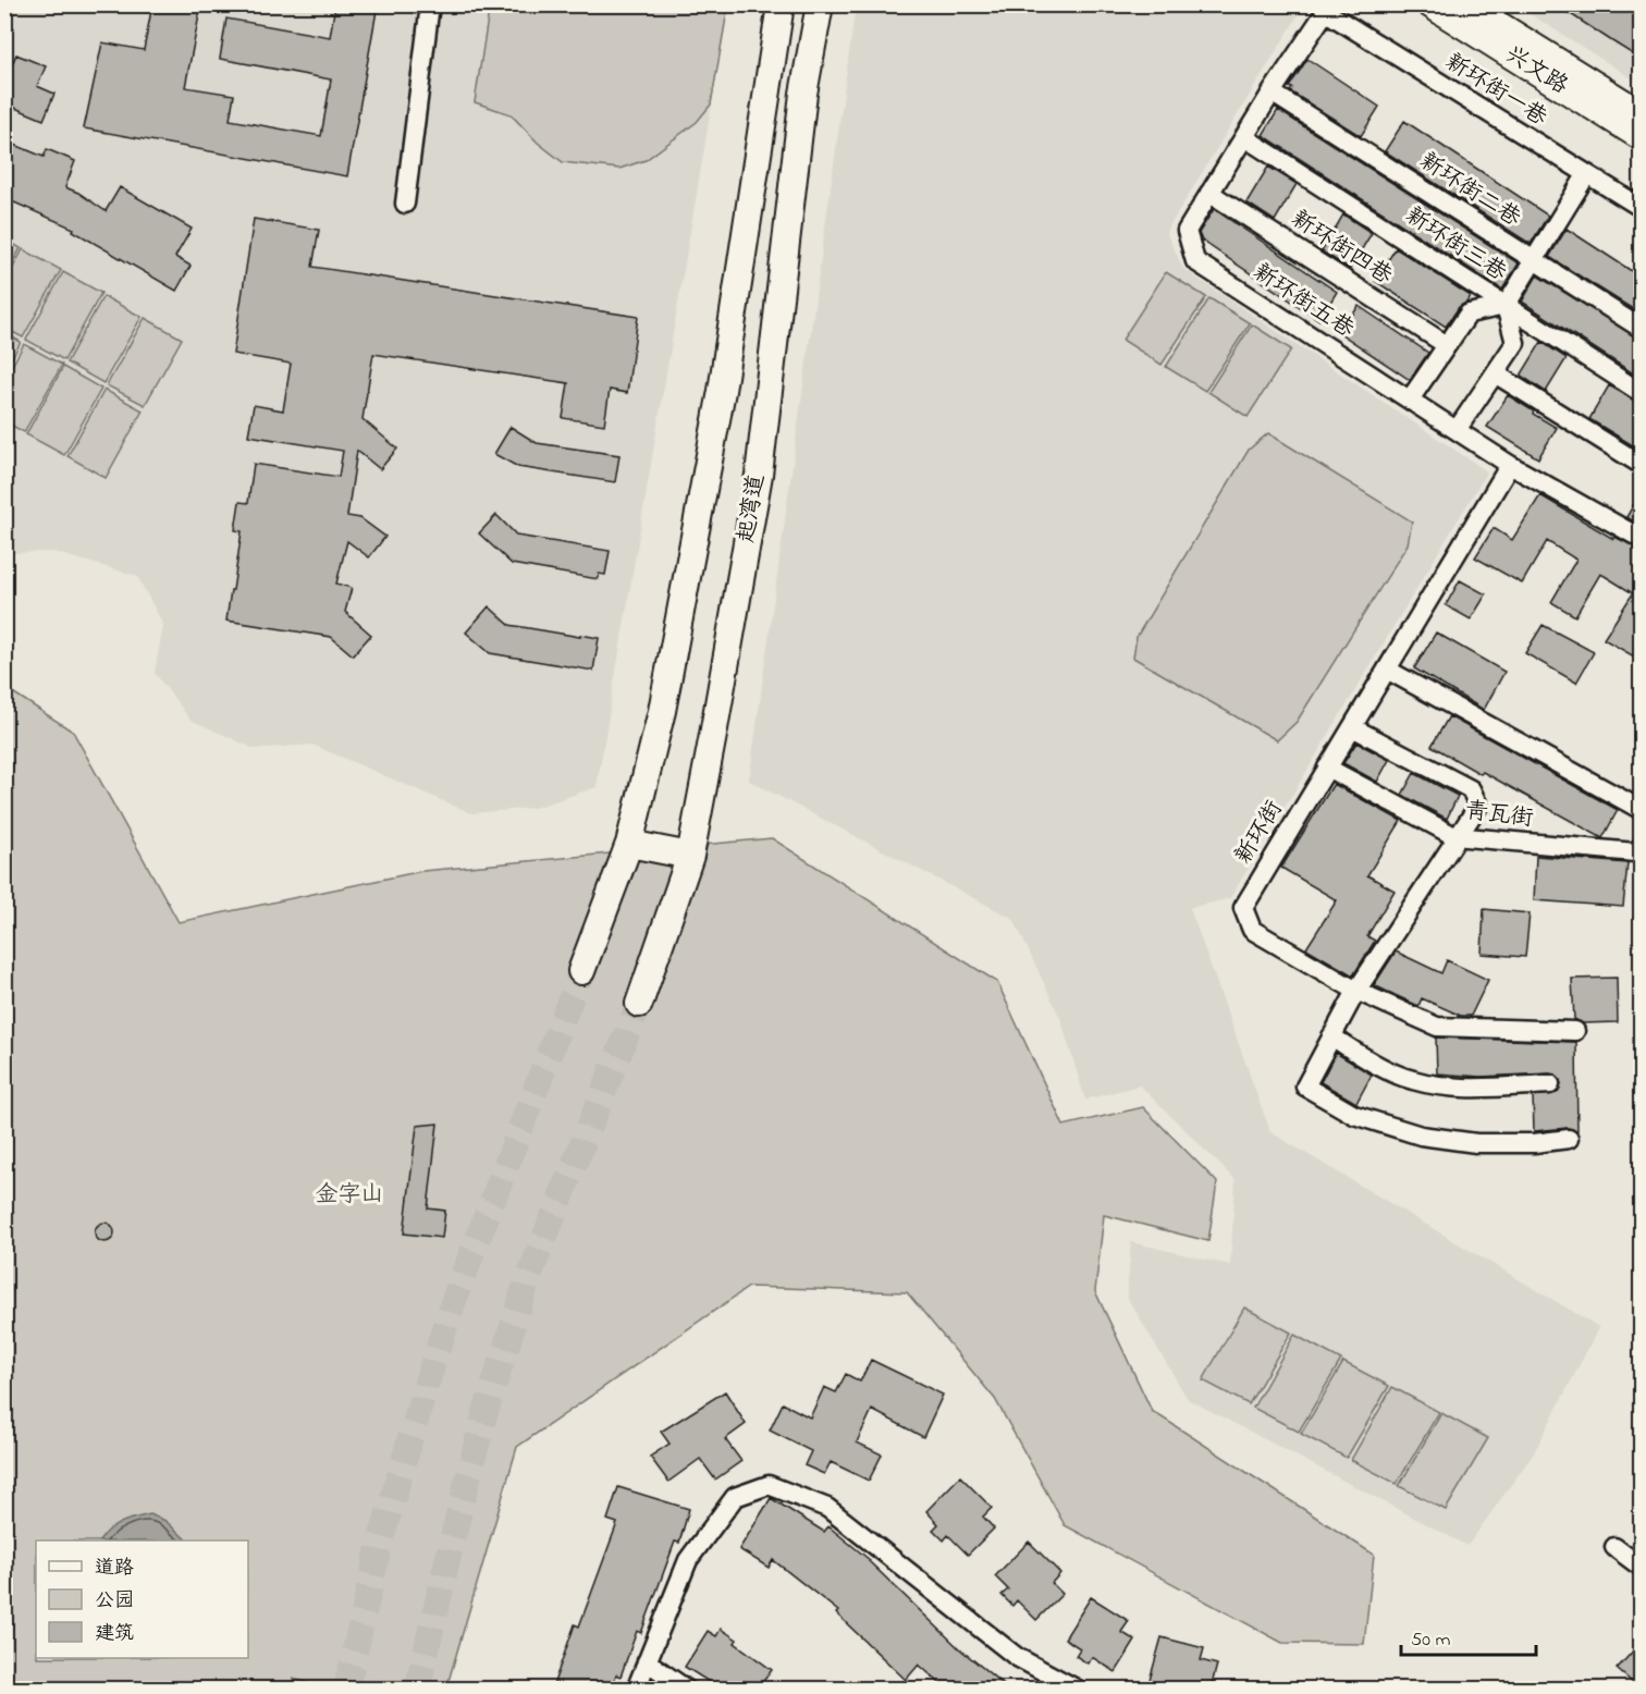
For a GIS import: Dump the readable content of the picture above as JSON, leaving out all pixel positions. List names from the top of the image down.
{
  "streets": {
    "main road": ["兴文路", "起湾道"],
    "street": [
      "新环街一巷",
      "新环街二巷",
      "新环街三巷",
      "新环街四巷",
      "新环街五巷",
      "青瓦街",
      "新环街"
    ]
  },
  "crossings": [
    ["新环街一巷", "新环街五巷"],
    ["新环街二巷", "新环街五巷"],
    ["新环街三巷", "新环街五巷"],
    ["新环街四巷", "新环街五巷"],
    ["新环街五巷", "新环街"],
    ["青瓦街", "新环街"]
  ],
  "parks": ["金字山"],
  "legend": ["道路", "公园", "建筑"],
  "scale_bar": "50 m"
}
